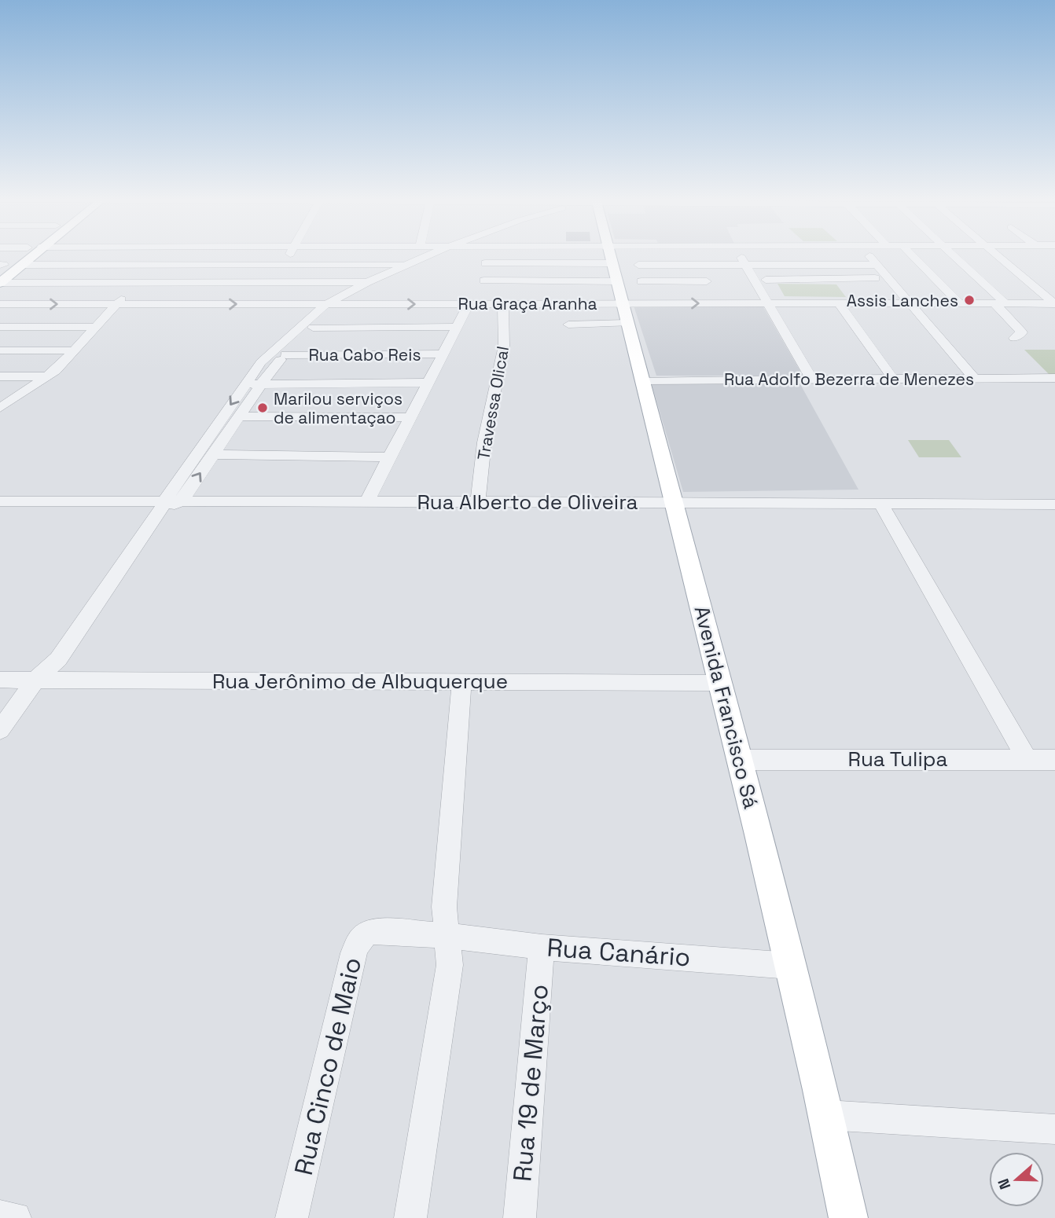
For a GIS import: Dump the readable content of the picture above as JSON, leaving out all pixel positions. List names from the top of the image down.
{
  "streets": {
    "main road": ["Avenida Francisco Sá"],
    "street": [
      "Rua Graça Aranha",
      "Rua Cabo Reis",
      "Rua Adolfo Bezerra de Menezes",
      "Travessa Olical",
      "Rua Alberto de Oliveira",
      "Rua Jerônimo de Albuquerque",
      "Rua Tulipa",
      "Rua Canário",
      "Rua Cinco de Maio",
      "Rua 19 de Março"
    ]
  },
  "crossings": [
    ["Rua Graça Aranha", "Travessa Olical"],
    ["Rua Graça Aranha", "Avenida Francisco Sá"],
    ["Rua Adolfo Bezerra de Menezes", "Avenida Francisco Sá"],
    ["Travessa Olical", "Rua Alberto de Oliveira"],
    ["Rua Alberto de Oliveira", "Avenida Francisco Sá"],
    ["Rua Jerônimo de Albuquerque", "Avenida Francisco Sá"],
    ["Avenida Francisco Sá", "Rua Tulipa"],
    ["Avenida Francisco Sá", "Rua Canário"],
    ["Rua Canário", "Rua Cinco de Maio"],
    ["Rua Canário", "Rua 19 de Março"]
  ],
  "places": ["Assis Lanches", "Marilou serviços de alimentaçao"],
  "north": "left"
}
